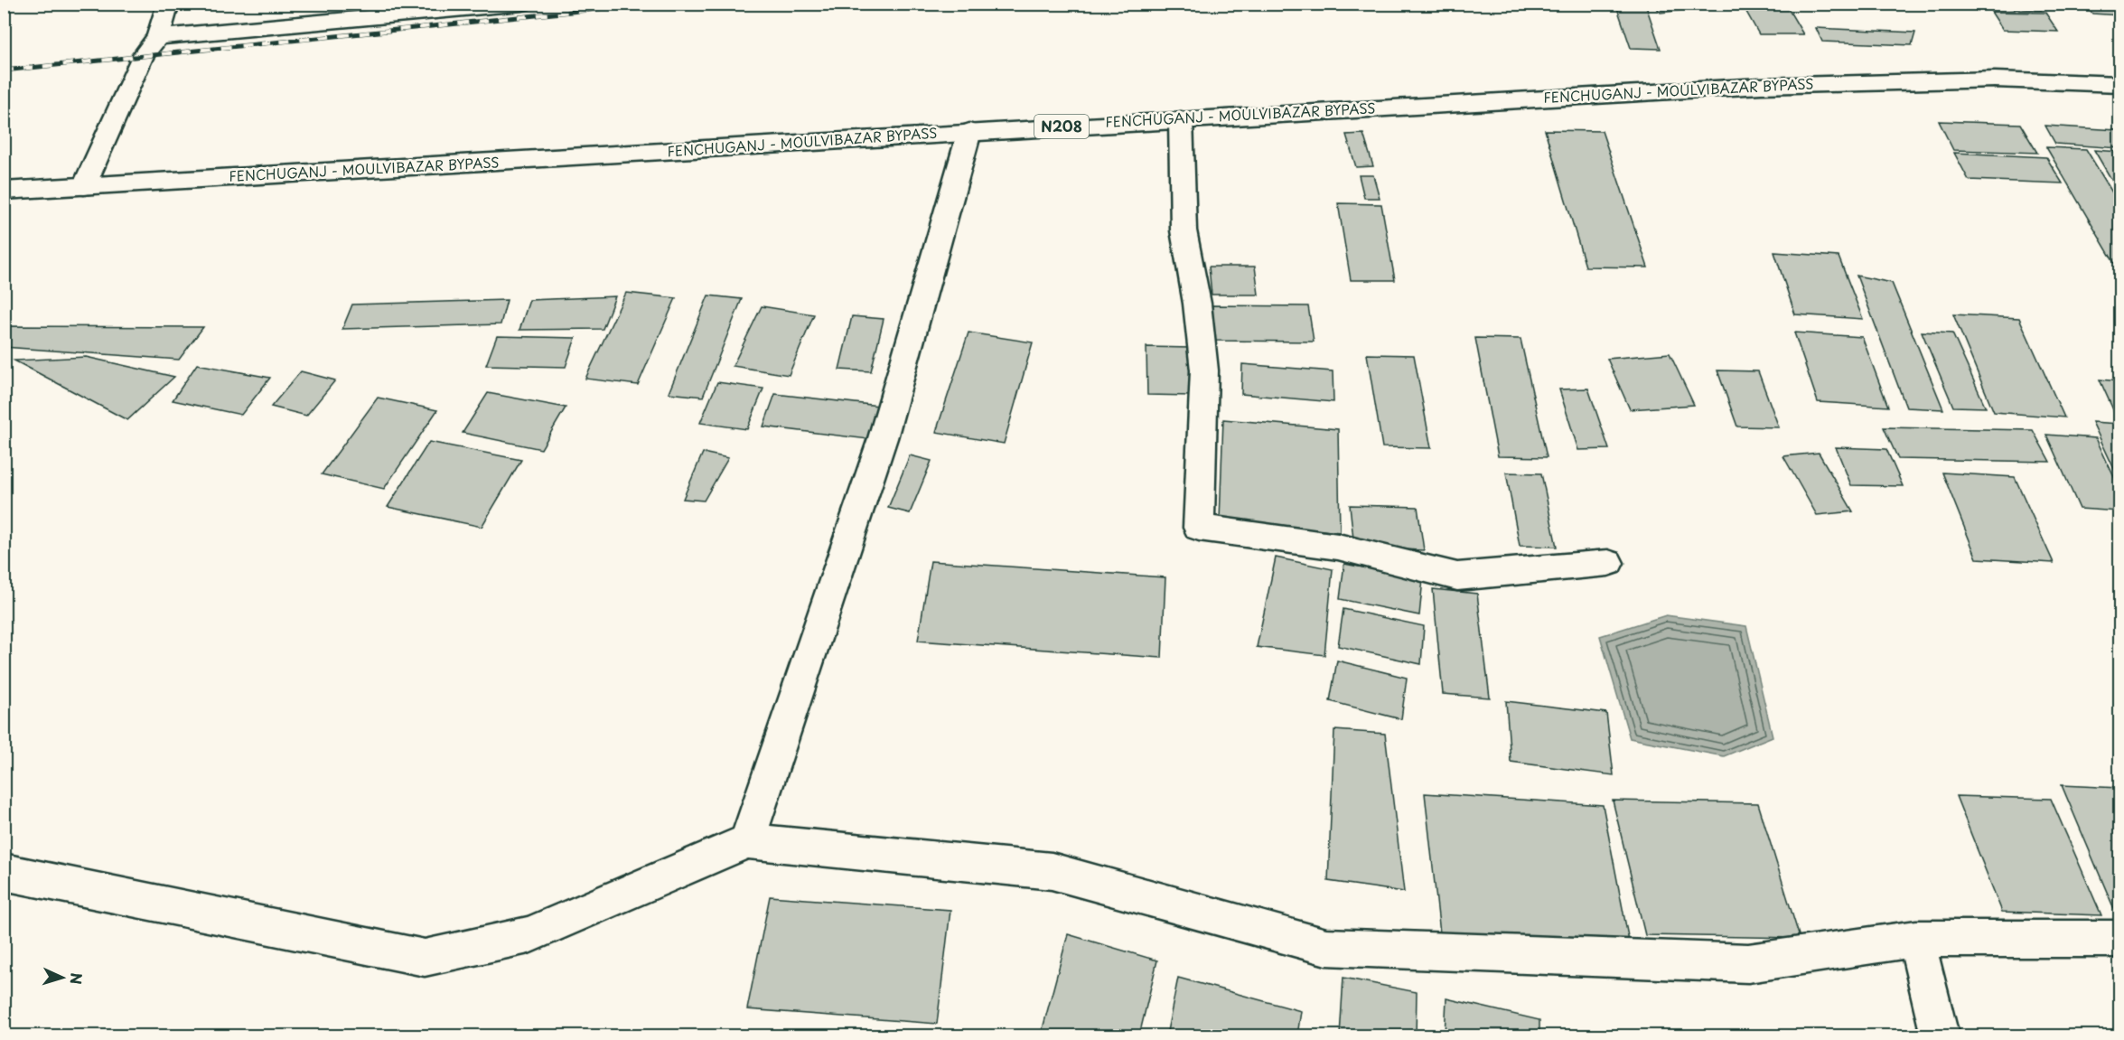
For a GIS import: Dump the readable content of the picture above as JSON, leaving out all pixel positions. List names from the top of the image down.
{
  "streets": {
    "main road": ["FENCHUGANJ - MOULVIBAZAR BYPASS", "N208"]
  },
  "north": "right"
}
